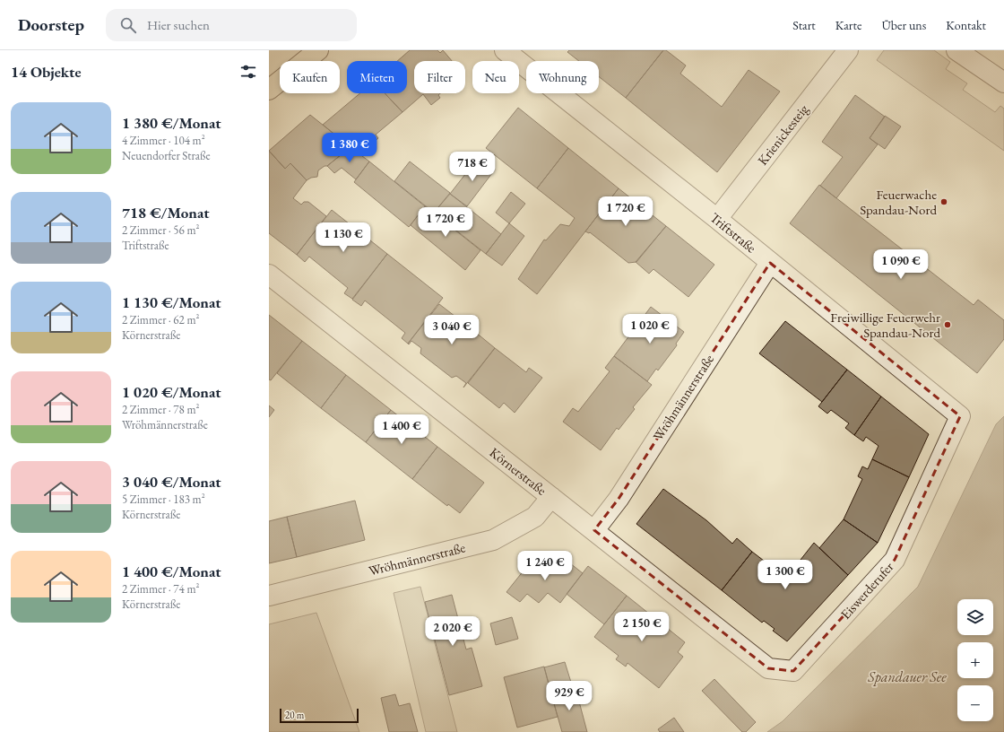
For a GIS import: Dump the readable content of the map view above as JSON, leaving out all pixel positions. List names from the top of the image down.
{
  "streets": {
    "street": [
      "Krienickesteig",
      "Triftstraße",
      "Wröhmännerstraße",
      "Körnerstraße",
      "Eiswerderufer"
    ]
  },
  "crossings": [
    ["Krienickesteig", "Triftstraße"],
    ["Triftstraße", "Wröhmännerstraße"],
    ["Triftstraße", "Eiswerderufer"],
    ["Wröhmännerstraße", "Körnerstraße"],
    ["Körnerstraße", "Eiswerderufer"]
  ],
  "water": ["Spandauer See"],
  "places": ["Feuerwache Spandau-Nord", "Freiwillige Feuerwehr Spandau-Nord"],
  "scale_bar": "20 m",
  "page": {
    "header": "Doorstep",
    "search": "Hier suchen",
    "nav": [
      "Start",
      "Karte",
      "Über uns",
      "Kontakt"
    ],
    "heading": "14 Objekte",
    "chip": [
      "Kaufen",
      "Mieten",
      "Filter",
      "Neu",
      "Wohnung"
    ],
    "list": [
      {
        "name": "1 380 €/Monat",
        "note": "4 Zimmer · 104 m² · Neuendorfer Straße"
      },
      {
        "name": "718 €/Monat",
        "note": "2 Zimmer · 56 m² · Triftstraße"
      },
      {
        "name": "1 130 €/Monat",
        "note": "2 Zimmer · 62 m² · Körnerstraße"
      },
      {
        "name": "1 020 €/Monat",
        "note": "2 Zimmer · 78 m² · Wröhmännerstraße"
      },
      {
        "name": "3 040 €/Monat",
        "note": "5 Zimmer · 183 m² · Körnerstraße"
      },
      {
        "name": "1 400 €/Monat",
        "note": "2 Zimmer · 74 m² · Körnerstraße"
      }
    ],
    "price": [
      "1 380 €",
      "718 €",
      "1 720 €",
      "1 720 €",
      "1 130 €",
      "1 090 €",
      "1 020 €",
      "3 040 €",
      "1 400 €",
      "1 240 €",
      "1 300 €",
      "2 150 €",
      "2 020 €",
      "929 €"
    ],
    "map_buttons": ["+", "−"],
    "scale": "20 m"
  }
}
